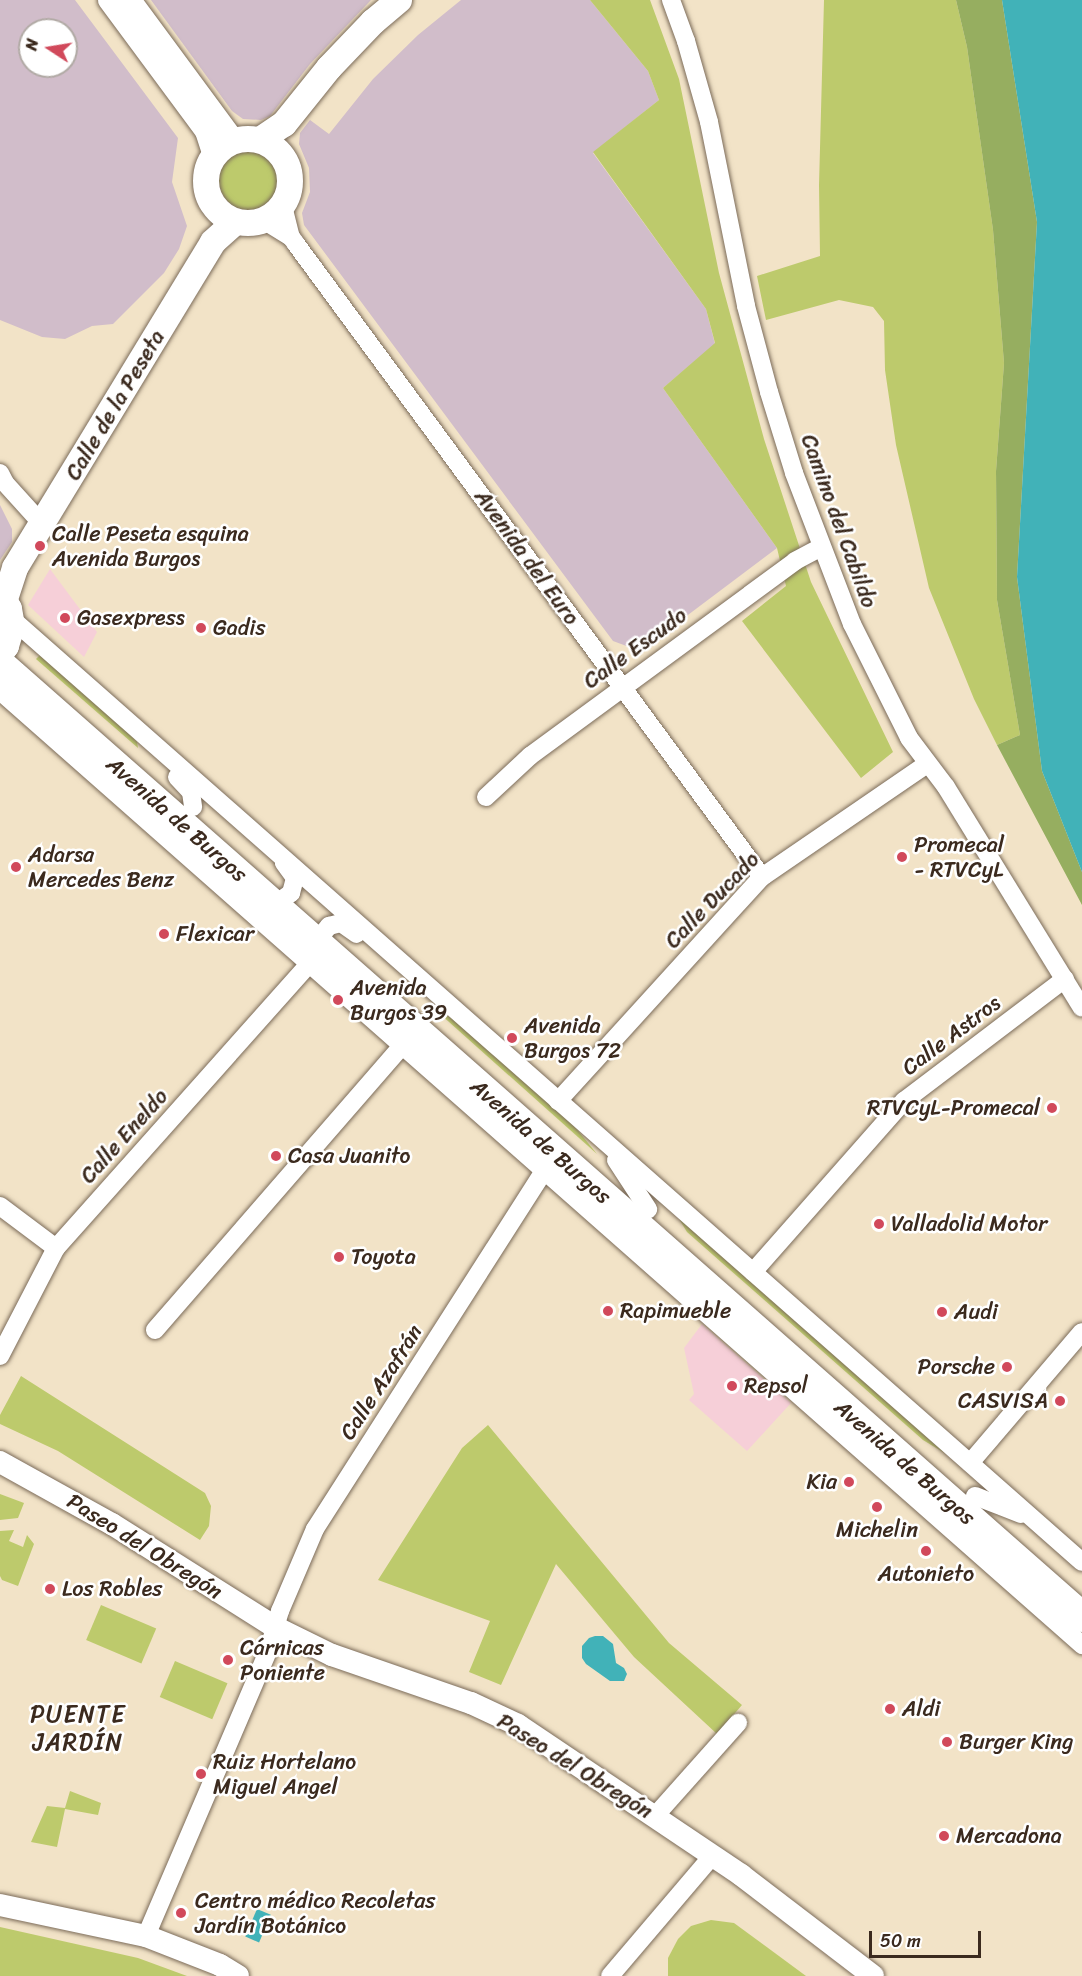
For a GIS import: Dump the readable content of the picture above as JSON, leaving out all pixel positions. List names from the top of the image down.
{
  "streets": {
    "highway": ["Avenida de Burgos"],
    "main road": ["Calle de la Peseta"],
    "street": [
      "Camino del Cabildo",
      "Avenida del Euro",
      "Calle Escudo",
      "Calle Ducado",
      "Calle Astros",
      "Calle Eneldo",
      "Calle Azafrán",
      "Paseo del Obregón"
    ]
  },
  "crossings": [
    ["Calle de la Peseta", "Avenida del Euro"],
    ["Calle de la Peseta", "Avenida de Burgos"],
    ["Camino del Cabildo", "Calle Escudo"],
    ["Camino del Cabildo", "Calle Ducado"],
    ["Camino del Cabildo", "Calle Astros"],
    ["Avenida del Euro", "Calle Escudo"],
    ["Avenida del Euro", "Calle Ducado"],
    ["Avenida de Burgos", "Calle Ducado"],
    ["Avenida de Burgos", "Calle Astros"],
    ["Avenida de Burgos", "Calle Eneldo"],
    ["Avenida de Burgos", "Calle Azafrán"],
    ["Calle Azafrán", "Paseo del Obregón"]
  ],
  "districts": ["PUENTE JARDÍN"],
  "places": [
    "Calle Peseta esquina Avenida Burgos",
    "Gasexpress",
    "Gadis",
    "Promecal - RTVCyL",
    "Adarsa Mercedes Benz",
    "Flexicar",
    "Avenida Burgos 39",
    "Avenida Burgos 72",
    "RTVCyL-Promecal",
    "Casa Juanito",
    "Valladolid Motor",
    "Toyota",
    "Rapimueble",
    "Audi",
    "Porsche",
    "Repsol",
    "CASVISA",
    "Kia",
    "Michelin",
    "Autonieto",
    "Los Robles",
    "Cárnicas Poniente",
    "Aldi",
    "Burger King",
    "Ruiz Hortelano Miguel Angel",
    "Mercadona",
    "Centro médico Recoletas Jardín Botánico"
  ],
  "scale_bar": "50 m",
  "north": "left"
}
